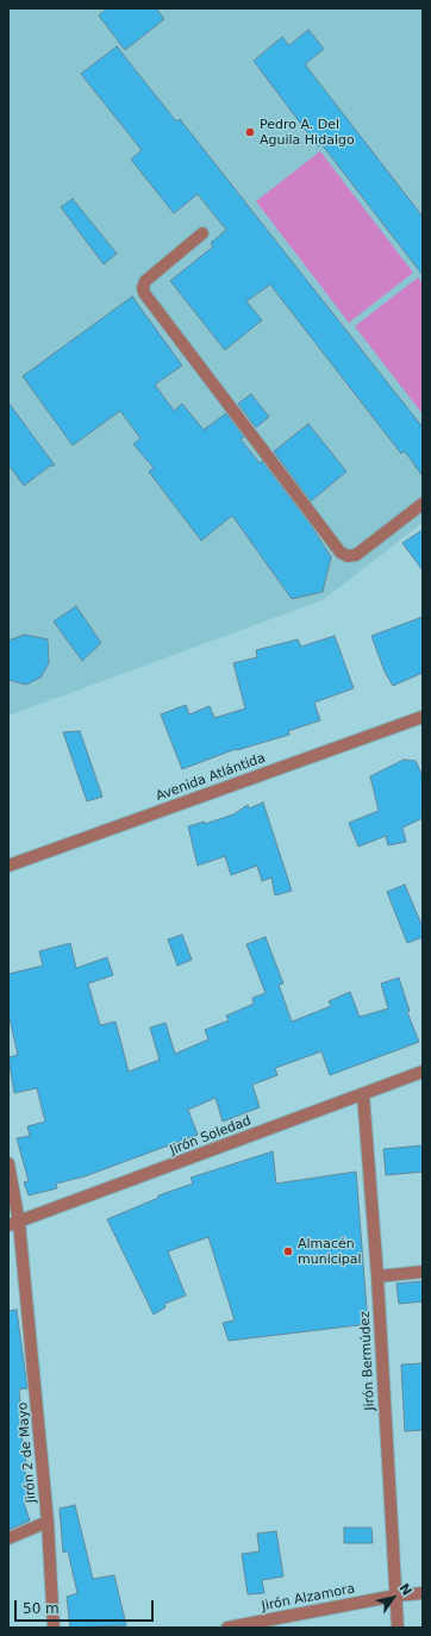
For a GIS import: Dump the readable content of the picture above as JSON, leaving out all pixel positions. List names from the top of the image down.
{
  "streets": {
    "street": [
      "Avenida Atlántida",
      "Jirón Soledad",
      "Jirón Bermúdez",
      "Jirón 2 de Mayo",
      "Jirón Alzamora"
    ]
  },
  "crossings": [
    ["Jirón Soledad", "Jirón Bermúdez"],
    ["Jirón Soledad", "Jirón 2 de Mayo"],
    ["Jirón Bermúdez", "Jirón Alzamora"]
  ],
  "places": ["Pedro A. Del Aguila Hidalgo", "Almacén municipal"],
  "scale_bar": "50 m",
  "north": "top right"
}
